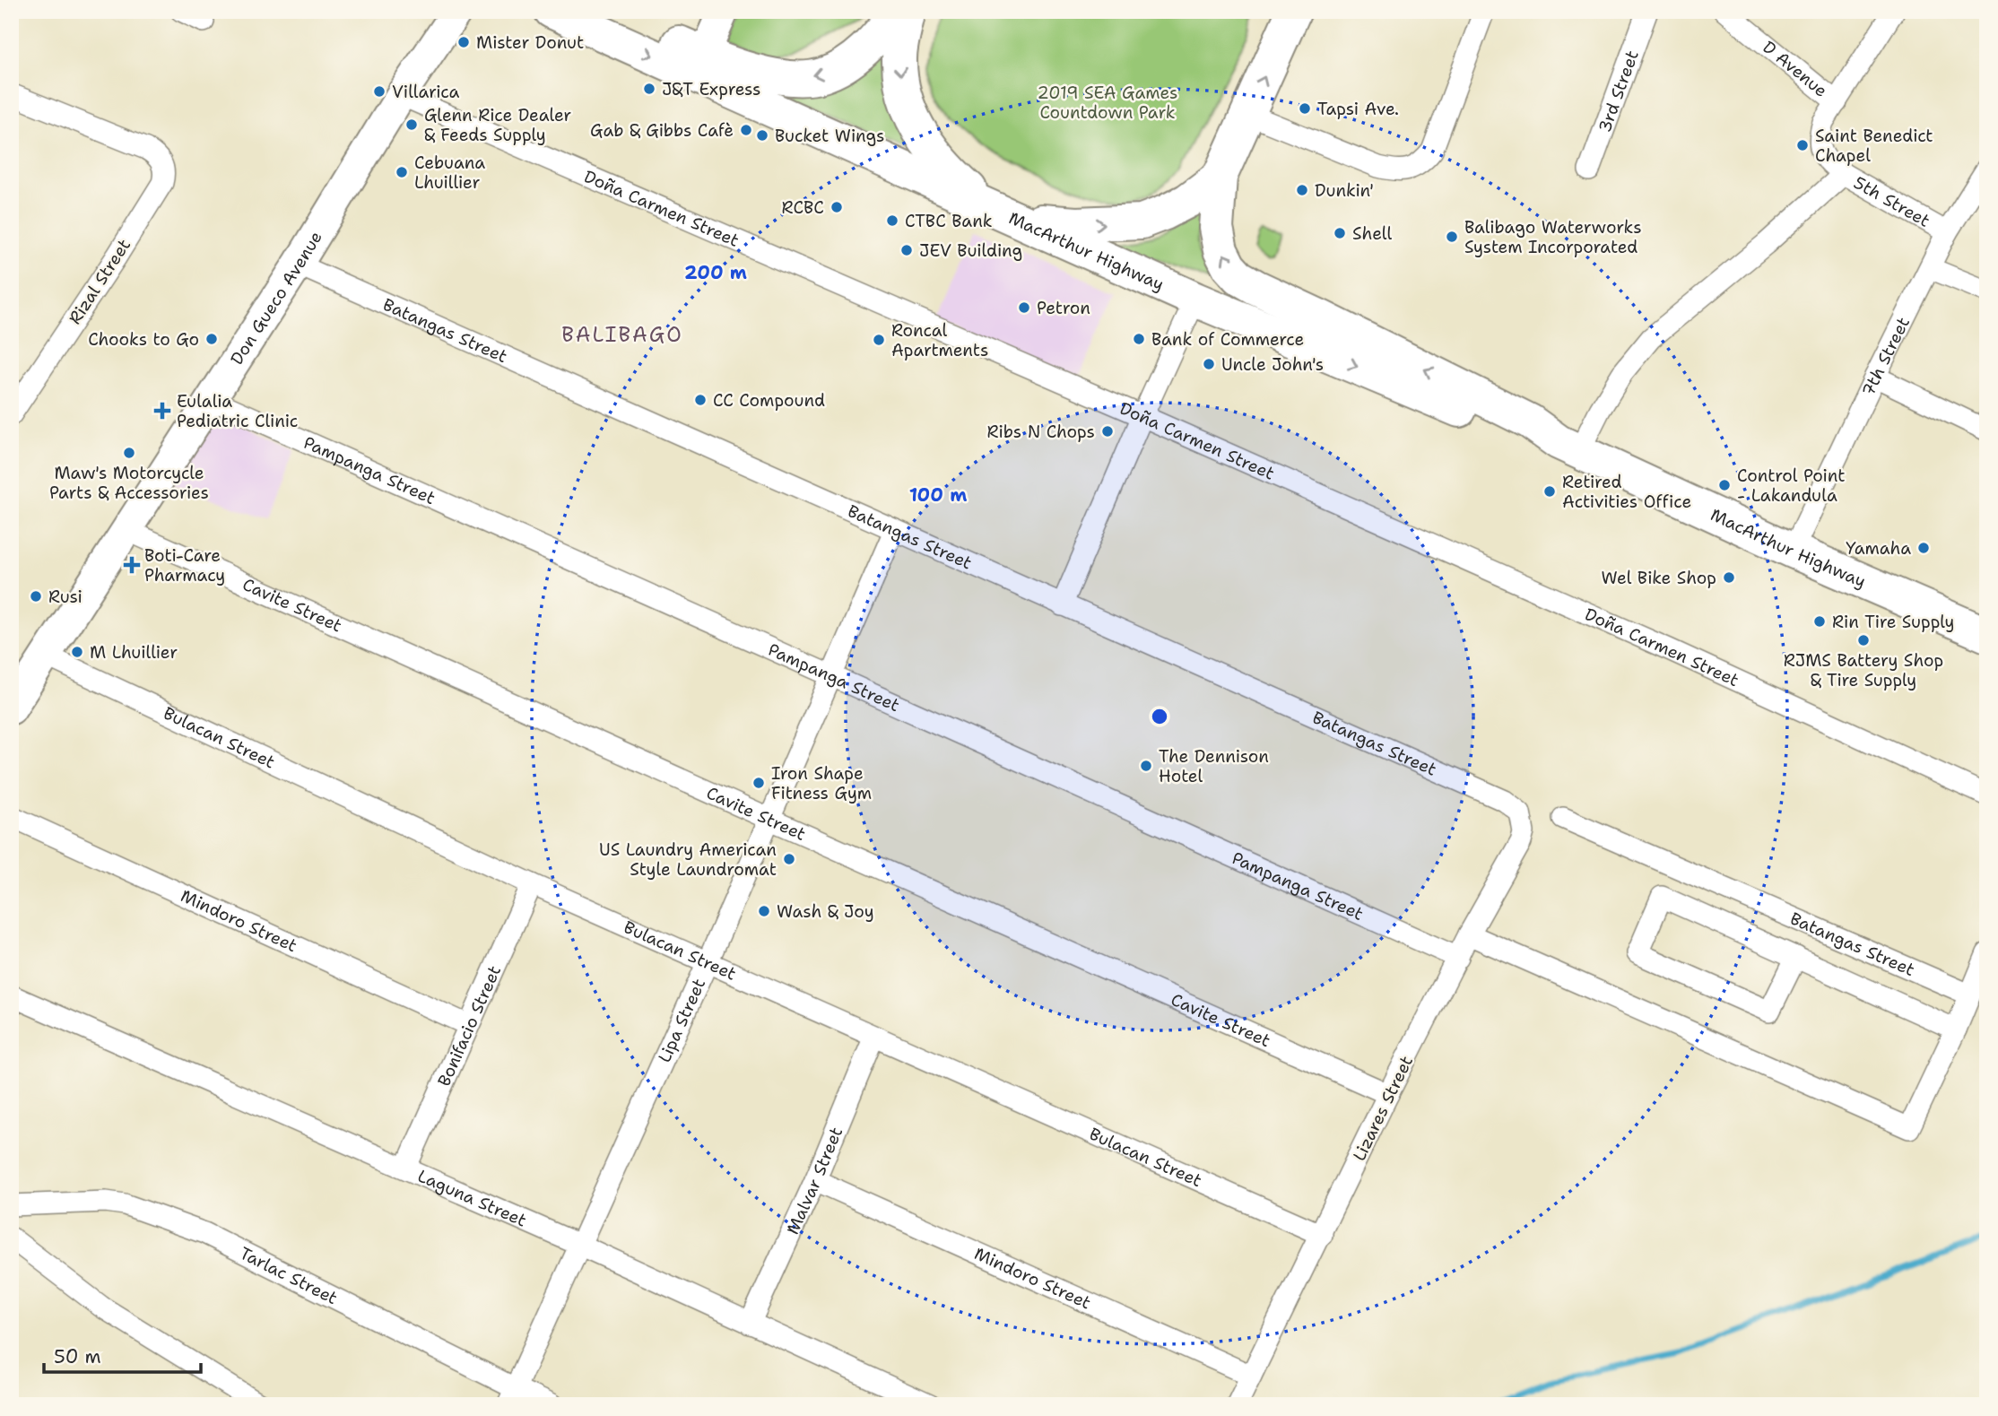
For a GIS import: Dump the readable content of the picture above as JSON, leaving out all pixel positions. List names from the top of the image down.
{
  "streets": {
    "highway": ["MacArthur Highway"],
    "main road": ["Don Gueco Avenue"],
    "street": [
      "D Avenue",
      "3rd Street",
      "5th Street",
      "Doña Carmen Street",
      "Rizal Street",
      "Batangas Street",
      "7th Street",
      "Pampanga Street",
      "Cavite Street",
      "Bulacan Street",
      "Mindoro Street",
      "Lipa Street",
      "Bonifacio Street",
      "Lizares Street",
      "Malvar Street",
      "Laguna Street",
      "Tarlac Street"
    ]
  },
  "crossings": [
    ["D Avenue", "5th Street"],
    ["5th Street", "7th Street"],
    ["Doña Carmen Street", "Don Gueco Avenue"],
    ["MacArthur Highway", "7th Street"],
    ["Don Gueco Avenue", "Batangas Street"],
    ["Don Gueco Avenue", "Pampanga Street"],
    ["Don Gueco Avenue", "Cavite Street"],
    ["Don Gueco Avenue", "Bulacan Street"],
    ["Batangas Street", "Lipa Street"],
    ["Batangas Street", "Lizares Street"],
    ["Pampanga Street", "Lipa Street"],
    ["Pampanga Street", "Lizares Street"],
    ["Cavite Street", "Lipa Street"],
    ["Cavite Street", "Lizares Street"],
    ["Bulacan Street", "Lipa Street"],
    ["Bulacan Street", "Bonifacio Street"],
    ["Bulacan Street", "Lizares Street"],
    ["Bulacan Street", "Malvar Street"],
    ["Mindoro Street", "Bonifacio Street"],
    ["Mindoro Street", "Lizares Street"],
    ["Mindoro Street", "Malvar Street"],
    ["Lipa Street", "Laguna Street"],
    ["Lipa Street", "Tarlac Street"],
    ["Bonifacio Street", "Laguna Street"],
    ["Malvar Street", "Laguna Street"]
  ],
  "districts": ["BALIBAGO"],
  "parks": ["2019 SEA Games Countdown Park"],
  "places": {
    "other": [
      "Mister Donut",
      "J&T Express",
      "Villarica",
      "Tapsi Ave.",
      "Glenn Rice Dealer & Feeds Supply",
      "Gab & Gibbs Cafè",
      "Bucket Wings",
      "Saint Benedict Chapel",
      "Cebuana Lhuillier",
      "Dunkin'",
      "RCBC",
      "CTBC Bank",
      "Shell",
      "Balibago Waterworks System Incorporated",
      "JEV Building",
      "Petron",
      "Chooks to Go",
      "Bank of Commerce",
      "Roncal Apartments",
      "Uncle John's",
      "CC Compound",
      "Ribs N Chops",
      "Maw's Motorcycle Parts & Accessories",
      "Control Point - Lakandula",
      "Retired Activities Office",
      "Yamaha",
      "Wel Bike Shop",
      "Rusi",
      "Rin Tire Supply",
      "RJMS Battery Shop & Tire Supply",
      "M Lhuillier",
      "The Dennison Hotel",
      "Iron Shape Fitness Gym",
      "US Laundry American Style Laundromat",
      "Wash & Joy"
    ],
    "health": ["Eulalia Pediatric Clinic", "Boti-Care Pharmacy"]
  },
  "scale_bar": "50 m",
  "rings": ["200 m", "100 m"]
}
